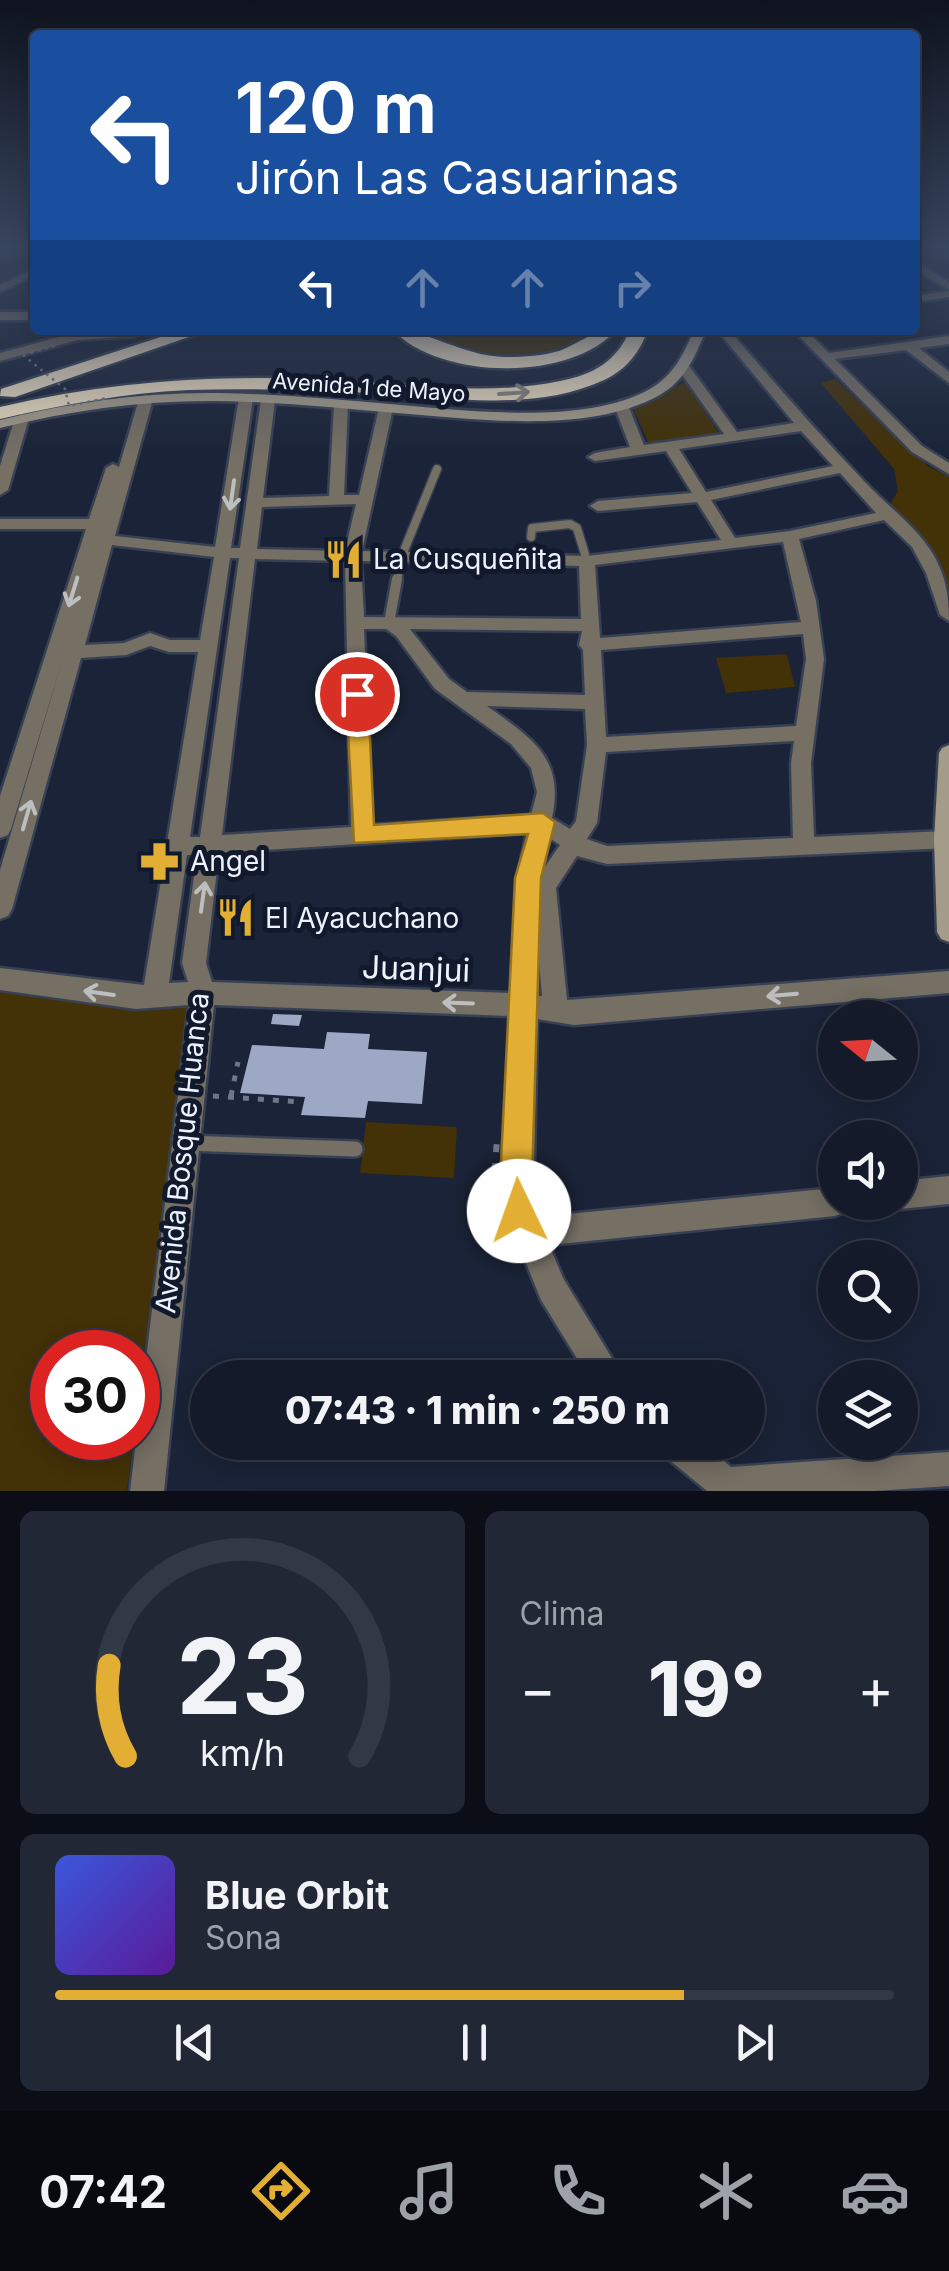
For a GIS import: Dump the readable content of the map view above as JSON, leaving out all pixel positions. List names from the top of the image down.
{
  "streets": {
    "main road": ["Avenida 1 de Mayo"],
    "street": ["Juanjui", "Avenida Bosque Huanca"]
  },
  "crossings": [
    ["Avenida 1 de Mayo", "Avenida Bosque Huanca"],
    ["Juanjui", "Avenida Bosque Huanca"]
  ],
  "places": {
    "restaurant": ["La Cusqueñita", "El Ayacuchano"],
    "pharmacy": ["Angel"]
  },
  "north": "left",
  "page": {
    "turn": ["120 m", "Jirón Las Casuarinas"],
    "limit": "30",
    "trip": "07:43 · 1 min · 250 m",
    "tile": "Clima",
    "heat": ["−", "19°", "+"],
    "song": ["Blue Orbit", "Sona"],
    "tabs": "07:42",
    "gauge": ["23", "km/h"]
  }
}
